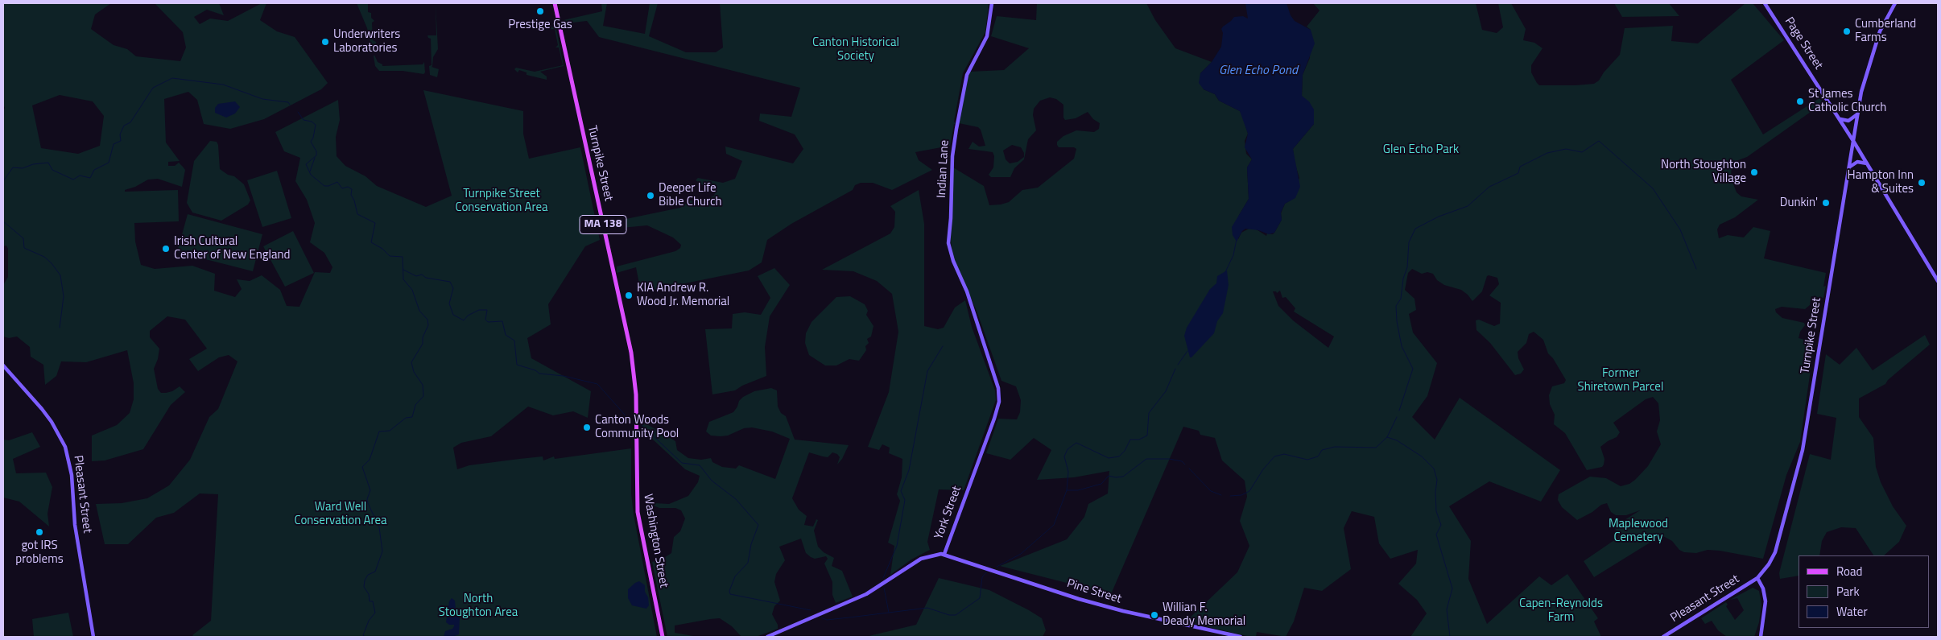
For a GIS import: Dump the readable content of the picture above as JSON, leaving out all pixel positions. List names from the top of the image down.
{
  "streets": {
    "main road": ["Turnpike Street", "MA 138", "Washington Street"],
    "street": [
      "Page Street",
      "Indian Lane",
      "Pleasant Street",
      "York Street",
      "Pine Street"
    ]
  },
  "crossings": [
    ["Page Street", "Turnpike Street"],
    ["Turnpike Street", "Pleasant Street"],
    ["Turnpike Street", "Washington Street"],
    ["Indian Lane", "York Street"],
    ["York Street", "Pine Street"]
  ],
  "water": ["Glen Echo Pond"],
  "parks": [
    "Canton Historical Society",
    "Glen Echo Park",
    "Turnpike Street Conservation Area",
    "Former Shiretown Parcel",
    "Ward Well Conservation Area",
    "Maplewood Cemetery",
    "North Stoughton Area",
    "Capen-Reynolds Farm"
  ],
  "places": [
    "Prestige Gas",
    "Cumberland Farms",
    "Underwriters Laboratories",
    "St James Catholic Church",
    "North Stoughton Village",
    "Hampton Inn & Suites",
    "Deeper Life Bible Church",
    "Dunkin'",
    "Irish Cultural Center of New England",
    "KIA Andrew R. Wood Jr. Memorial",
    "Canton Woods Community Pool",
    "got IRS problems",
    "Willian F. Deady Memorial"
  ],
  "legend": ["Road", "Park", "Water"]
}
